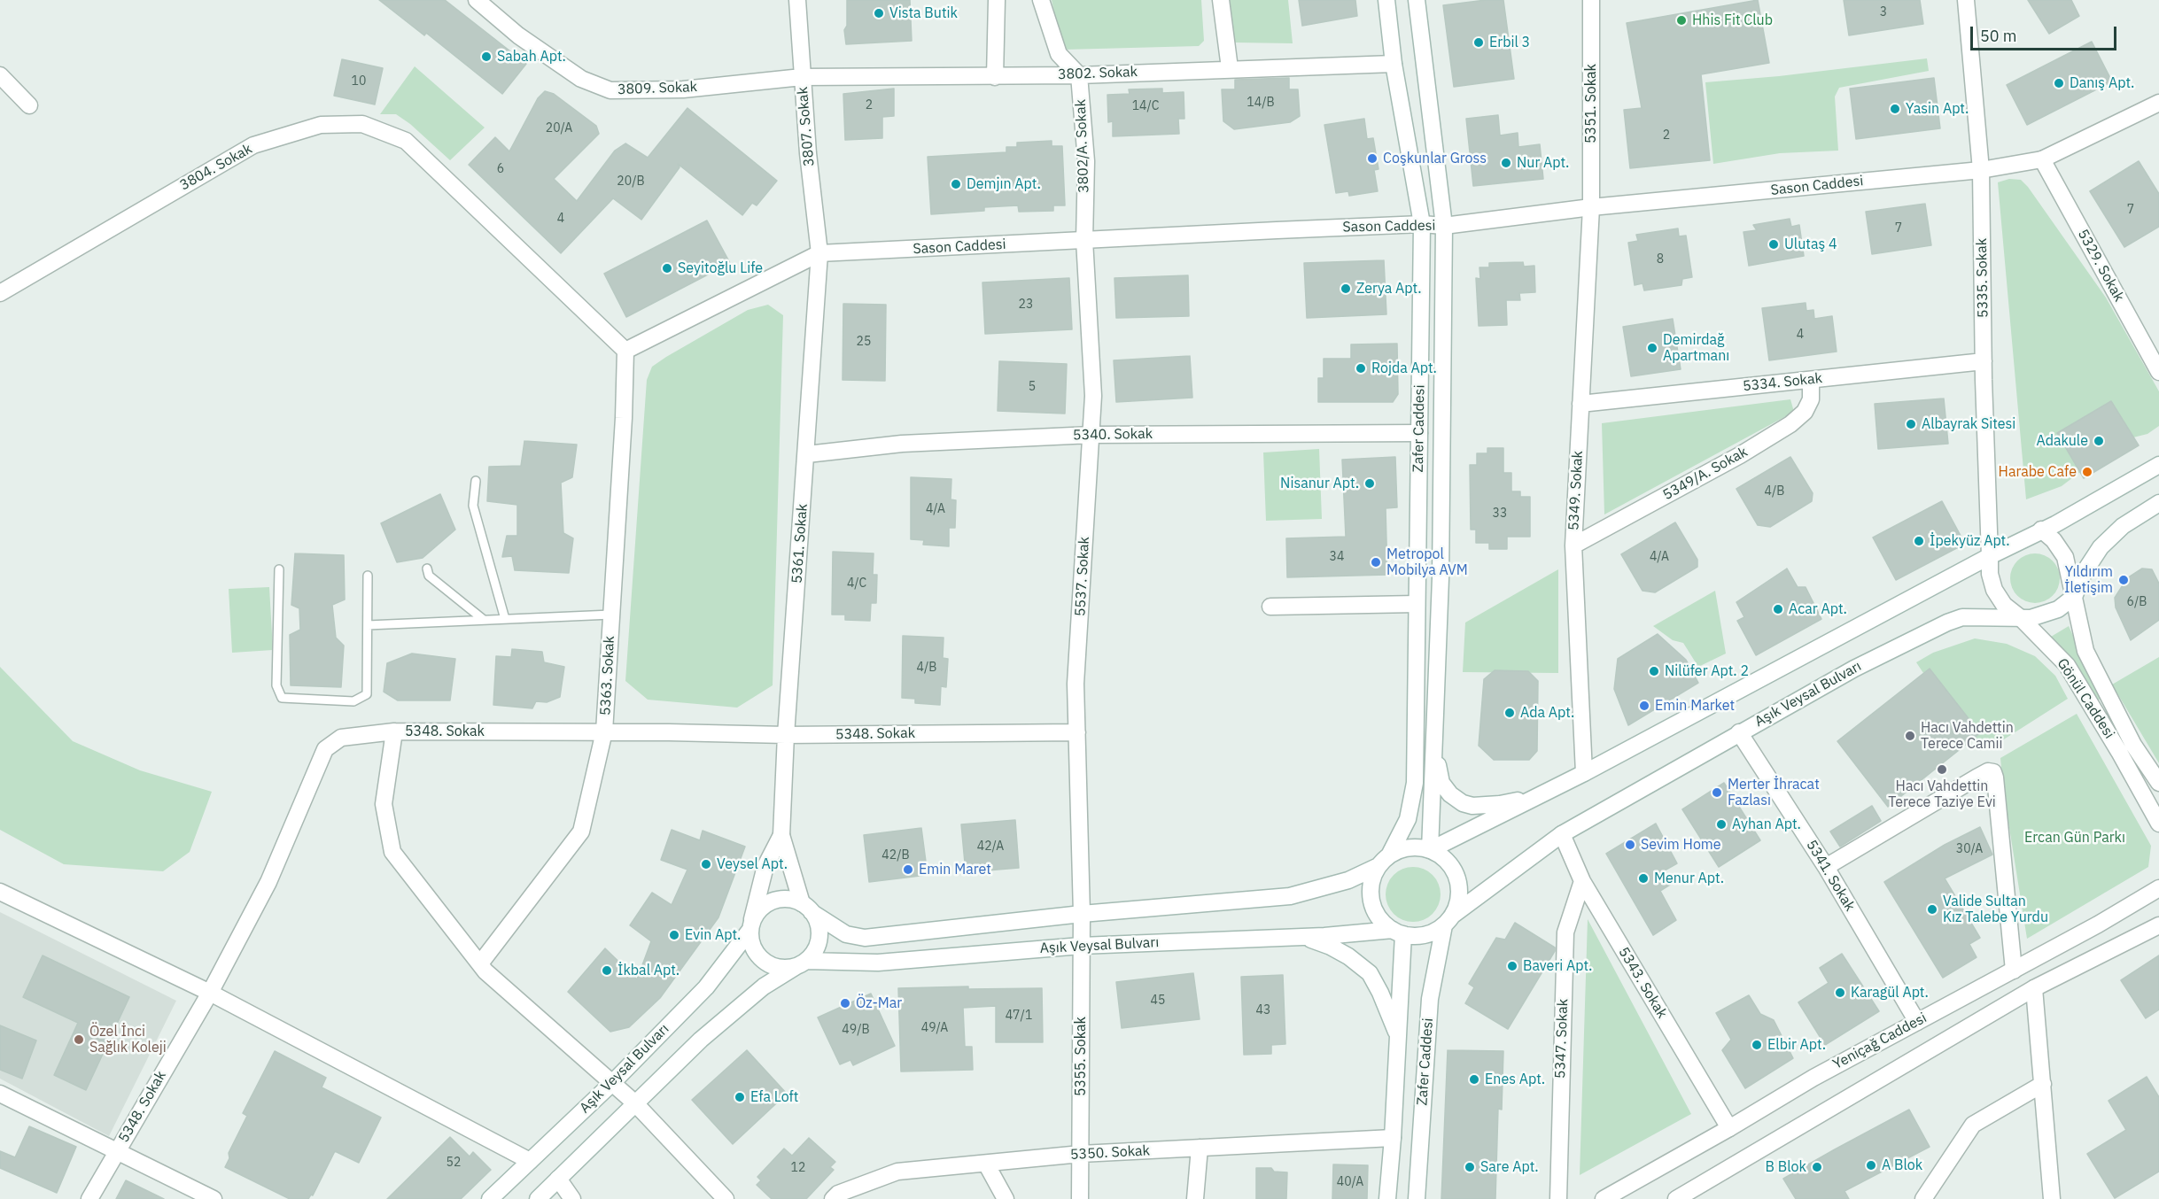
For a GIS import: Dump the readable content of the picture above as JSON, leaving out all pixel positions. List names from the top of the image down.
{
  "streets": {
    "street": [
      "3802. Sokak",
      "3809. Sokak",
      "5351. Sokak",
      "3807. Sokak",
      "3802/A. Sokak",
      "3804. Sokak",
      "Sason Caddesi",
      "5329. Sokak",
      "5335. Sokak",
      "5334. Sokak",
      "Zafer Caddesi",
      "5340. Sokak",
      "5349/A. Sokak",
      "5349. Sokak",
      "5361. Sokak",
      "5537. Sokak",
      "5363. Sokak",
      "Aşık Veysal Bulvarı",
      "Gönül Caddesi",
      "5348. Sokak",
      "5341. Sokak",
      "5343. Sokak",
      "5347. Sokak",
      "Yeniçağ Caddesi",
      "5355. Sokak",
      "5350. Sokak"
    ]
  },
  "crossings": [
    ["3802. Sokak", "3809. Sokak"],
    ["3802. Sokak", "3807. Sokak"],
    ["3802. Sokak", "3802/A. Sokak"],
    ["3802. Sokak", "Zafer Caddesi"],
    ["3809. Sokak", "3807. Sokak"],
    ["5351. Sokak", "Sason Caddesi"],
    ["5351. Sokak", "5349. Sokak"],
    ["3807. Sokak", "Sason Caddesi"],
    ["3807. Sokak", "5361. Sokak"],
    ["3802/A. Sokak", "Sason Caddesi"],
    ["3802/A. Sokak", "5537. Sokak"],
    ["3804. Sokak", "Sason Caddesi"],
    ["3804. Sokak", "5363. Sokak"],
    ["Sason Caddesi", "5329. Sokak"],
    ["Sason Caddesi", "5335. Sokak"],
    ["Sason Caddesi", "Zafer Caddesi"],
    ["Sason Caddesi", "5349. Sokak"],
    ["Sason Caddesi", "5361. Sokak"],
    ["Sason Caddesi", "5537. Sokak"],
    ["Sason Caddesi", "5363. Sokak"],
    ["5335. Sokak", "5334. Sokak"],
    ["5335. Sokak", "Aşık Veysal Bulvarı"],
    ["5335. Sokak", "Gönül Caddesi"],
    ["5334. Sokak", "5349/A. Sokak"],
    ["5334. Sokak", "5349. Sokak"],
    ["Zafer Caddesi", "5340. Sokak"],
    ["Zafer Caddesi", "Aşık Veysal Bulvarı"],
    ["Zafer Caddesi", "5350. Sokak"],
    ["5340. Sokak", "5361. Sokak"],
    ["5340. Sokak", "5537. Sokak"],
    ["5349/A. Sokak", "5349. Sokak"],
    ["5361. Sokak", "5348. Sokak"],
    ["5537. Sokak", "5348. Sokak"],
    ["5537. Sokak", "5355. Sokak"],
    ["5363. Sokak", "5348. Sokak"],
    ["Aşık Veysal Bulvarı", "Gönül Caddesi"],
    ["Aşık Veysal Bulvarı", "5341. Sokak"],
    ["Aşık Veysal Bulvarı", "5343. Sokak"],
    ["Aşık Veysal Bulvarı", "5355. Sokak"],
    ["5341. Sokak", "Yeniçağ Caddesi"],
    ["5343. Sokak", "5347. Sokak"],
    ["5343. Sokak", "Yeniçağ Caddesi"],
    ["5355. Sokak", "5350. Sokak"]
  ],
  "parks": ["Ercan Gün Parkı"],
  "places": [
    "Vista Butik",
    "Hhis Fit Club",
    "Erbil 3",
    "Sabah Apt.",
    "Danış Apt.",
    "Yasin Apt.",
    "Coşkunlar Gross",
    "Nur Apt.",
    "Demjın Apt.",
    "Ulutaş 4",
    "Seyitoğlu Life",
    "Zerya Apt.",
    "Demirdağ Apartmanı",
    "Rojda Apt.",
    "Albayrak Sitesi",
    "Adakule",
    "Harabe Cafe",
    "Nisanur Apt.",
    "İpekyüz Apt.",
    "Metropol Mobilya AVM",
    "Yıldırım İletişim",
    "Acar Apt.",
    "Nilüfer Apt. 2",
    "Emin Market",
    "Ada Apt.",
    "Hacı Vahdettin Terece Camii",
    "Hacı Vahdettin Terece Taziye Evi",
    "Merter İhracat Fazlası",
    "Ayhan Apt.",
    "Sevim Home",
    "Veysel Apt.",
    "Emin Maret",
    "Menur Apt.",
    "Valide Sultan Kız Talebe Yurdu",
    "Evin Apt.",
    "Baveri Apt.",
    "İkbal Apt.",
    "Karagül Apt.",
    "Öz-Mar",
    "Özel İnci Sağlık Koleji",
    "Elbir Apt.",
    "Enes Apt.",
    "Efa Loft",
    "A Blok",
    "Sare Apt.",
    "B Blok"
  ],
  "house_numbers": [
    "3",
    "10",
    "14/B",
    "2",
    "14/C",
    "20/A",
    "2",
    "6",
    "20/B",
    "7",
    "4",
    "7",
    "8",
    "23",
    "4",
    "25",
    "5",
    "4/B",
    "4/A",
    "33",
    "34",
    "4/A",
    "4/C",
    "6/B",
    "4/B",
    "42/A",
    "30/A",
    "42/B",
    "45",
    "43",
    "47/1",
    "49/A",
    "49/B",
    "52",
    "12",
    "40/A"
  ],
  "scale_bar": "50 m"
}
